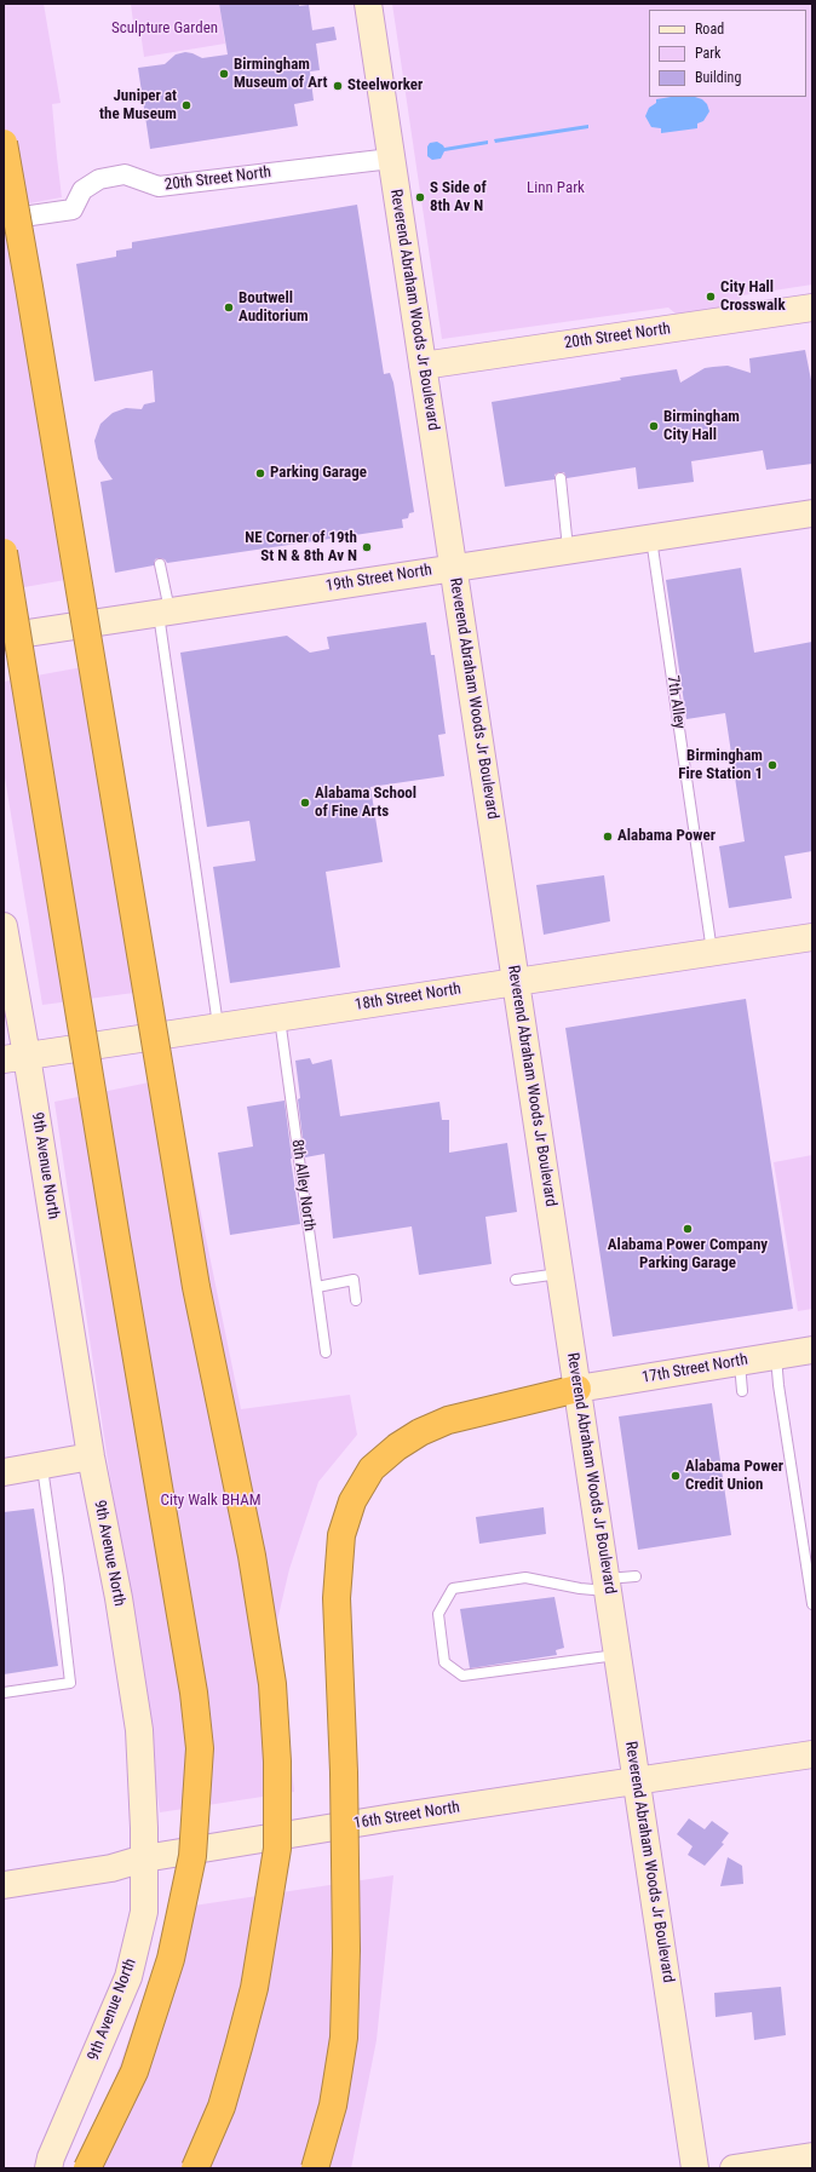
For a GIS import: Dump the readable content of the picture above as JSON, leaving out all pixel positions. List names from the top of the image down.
{
  "streets": {
    "street": [
      "20th Street North",
      "Reverend Abraham Woods Jr Boulevard",
      "19th Street North",
      "18th Street North",
      "9th Avenue North",
      "17th Street North",
      "16th Street North"
    ],
    "lane": ["7th Alley", "8th Alley North"]
  },
  "crossings": [
    ["20th Street North", "Reverend Abraham Woods Jr Boulevard"],
    ["Reverend Abraham Woods Jr Boulevard", "19th Street North"],
    ["Reverend Abraham Woods Jr Boulevard", "18th Street North"],
    ["Reverend Abraham Woods Jr Boulevard", "17th Street North"],
    ["Reverend Abraham Woods Jr Boulevard", "16th Street North"],
    ["19th Street North", "7th Alley"],
    ["7th Alley", "18th Street North"],
    ["18th Street North", "9th Avenue North"],
    ["18th Street North", "8th Alley North"],
    ["9th Avenue North", "16th Street North"]
  ],
  "parks": ["Sculpture Garden", "Linn Park", "City Walk BHAM"],
  "places": [
    "Birmingham Museum of Art",
    "Steelworker",
    "Juniper at the Museum",
    "S Side of 8th Av N",
    "City Hall Crosswalk",
    "Boutwell Auditorium",
    "Birmingham City Hall",
    "Parking Garage",
    "NE Corner of 19th St N & 8th Av N",
    "Birmingham Fire Station 1",
    "Alabama School of Fine Arts",
    "Alabama Power",
    "Alabama Power Company Parking Garage",
    "Alabama Power Credit Union"
  ],
  "legend": ["Road", "Park", "Building"]
}
